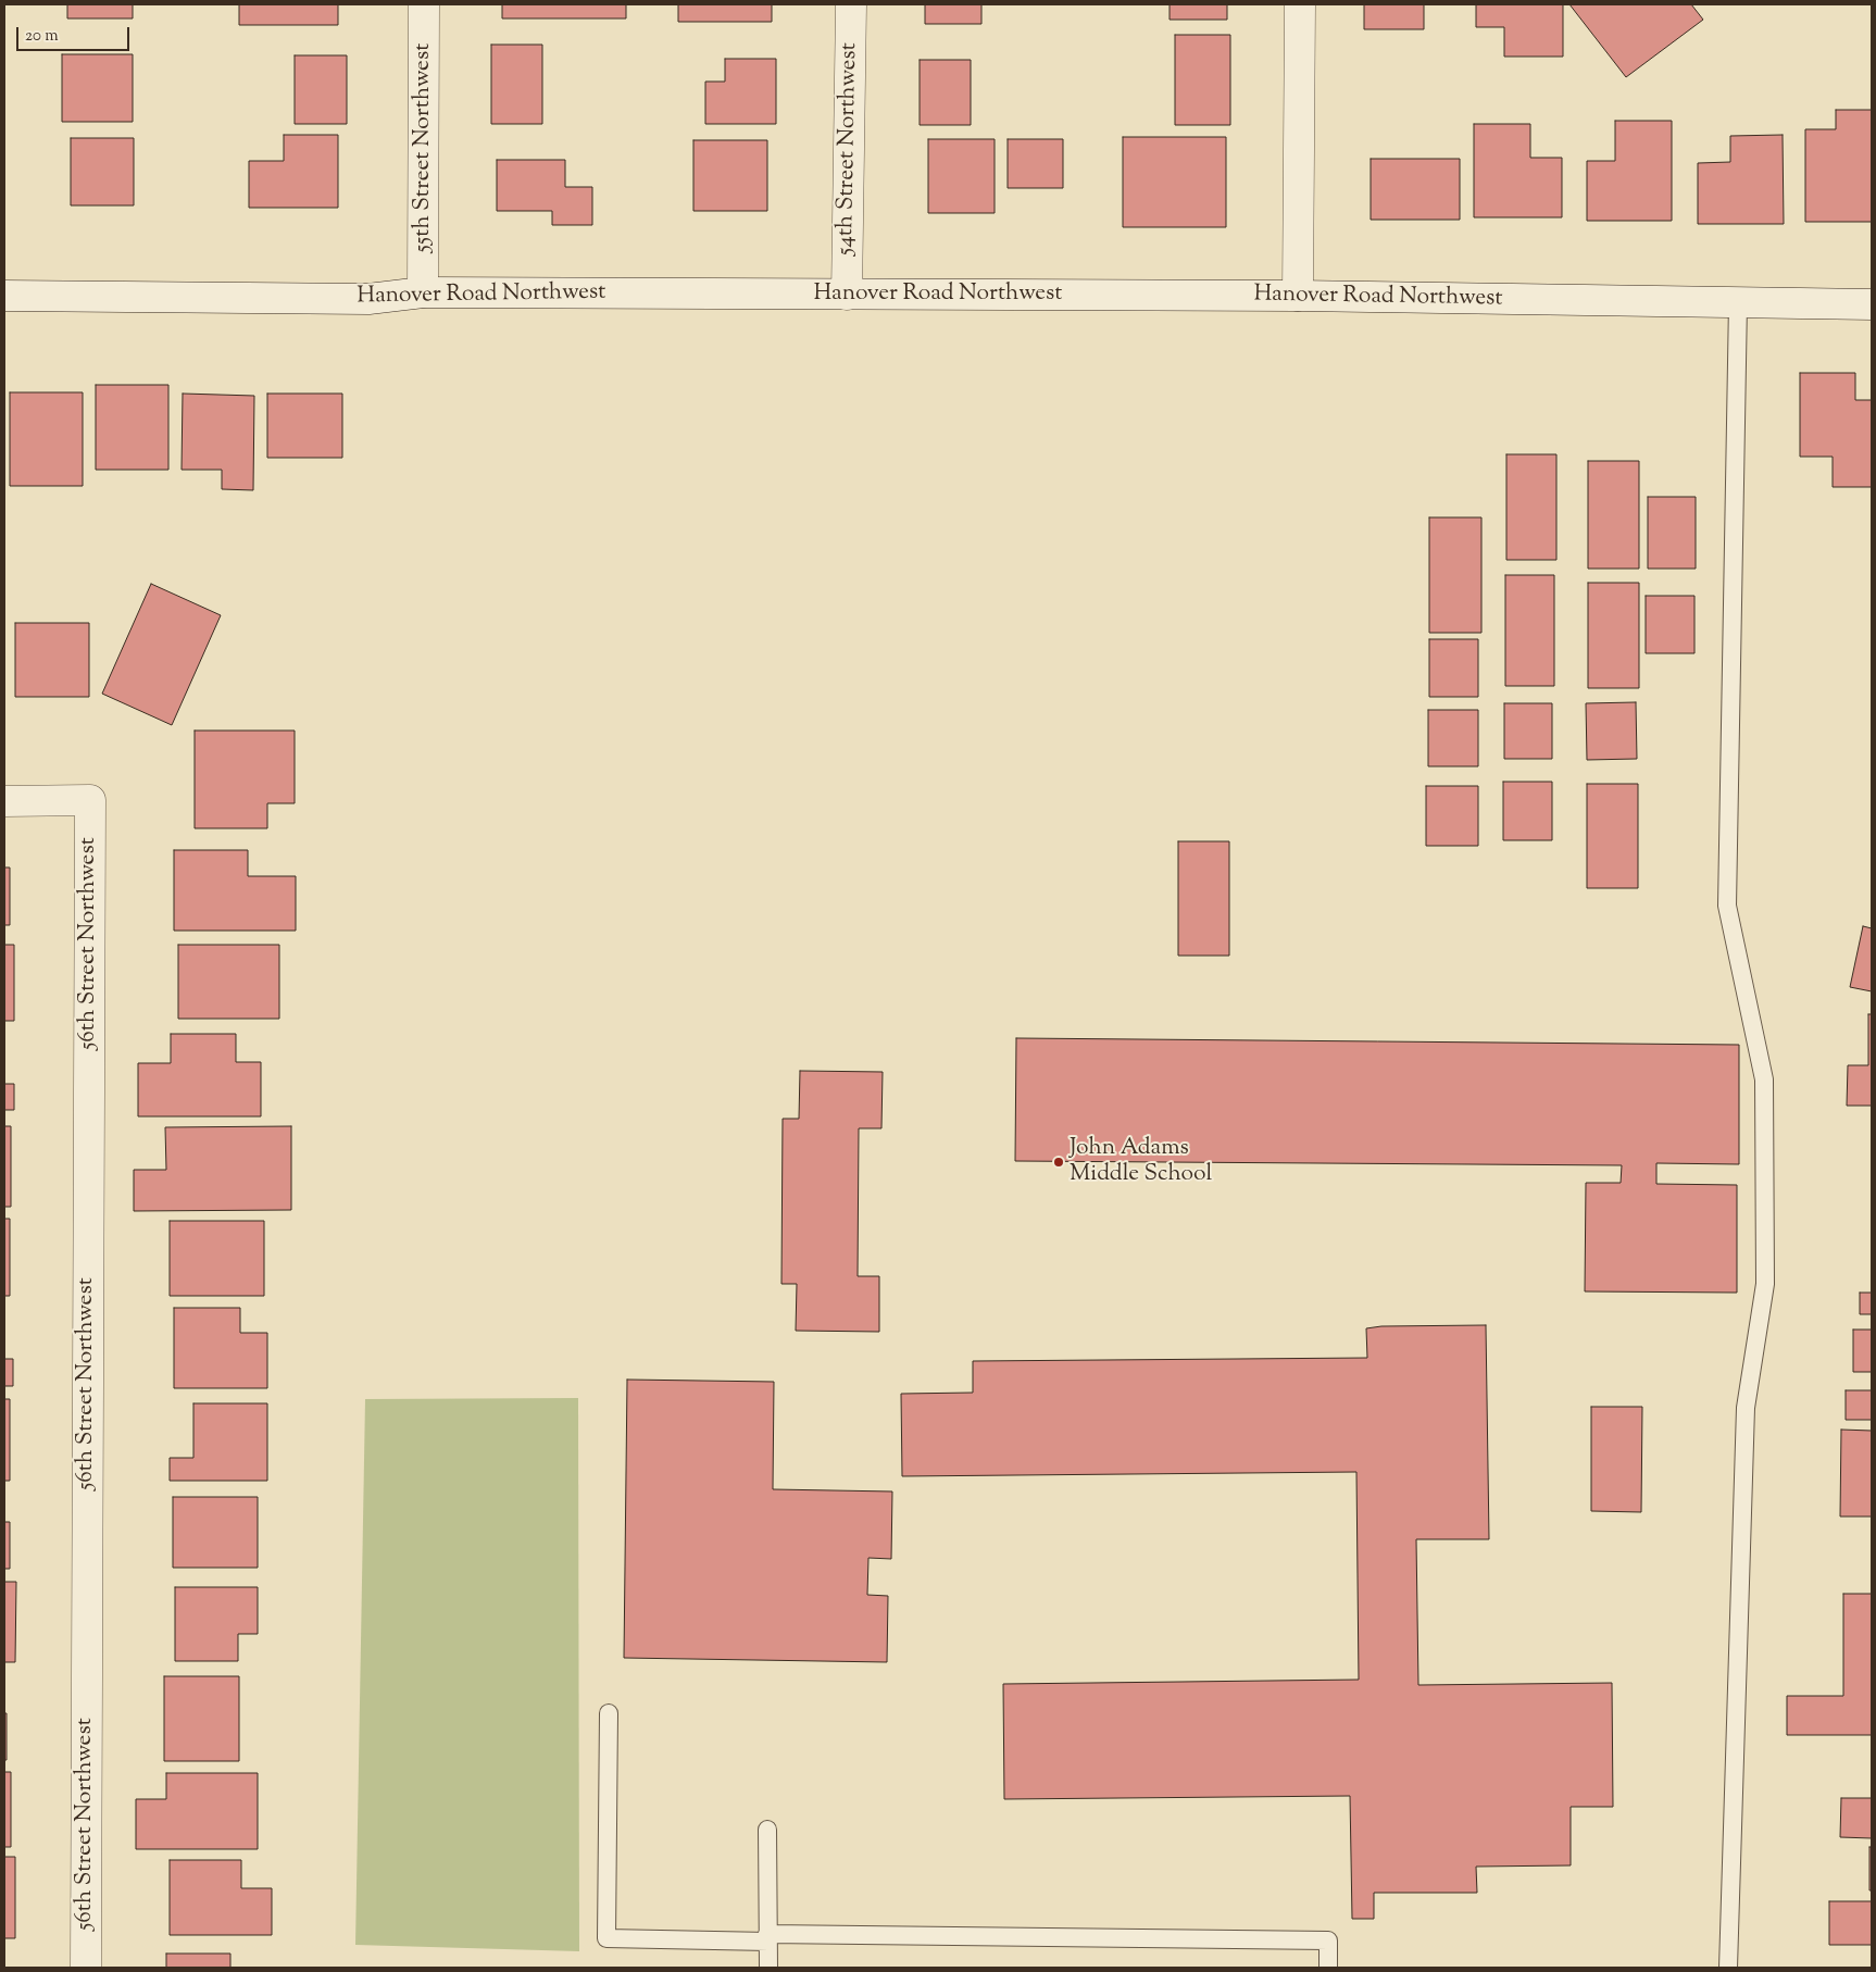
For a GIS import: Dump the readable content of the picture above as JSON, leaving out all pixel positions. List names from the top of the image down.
{
  "streets": {
    "street": [
      "55th Street Northwest",
      "54th Street Northwest",
      "Hanover Road Northwest",
      "56th Street Northwest"
    ]
  },
  "crossings": [
    ["55th Street Northwest", "Hanover Road Northwest"],
    ["54th Street Northwest", "Hanover Road Northwest"]
  ],
  "places": ["John Adams Middle School"],
  "scale_bar": "20 m"
}
